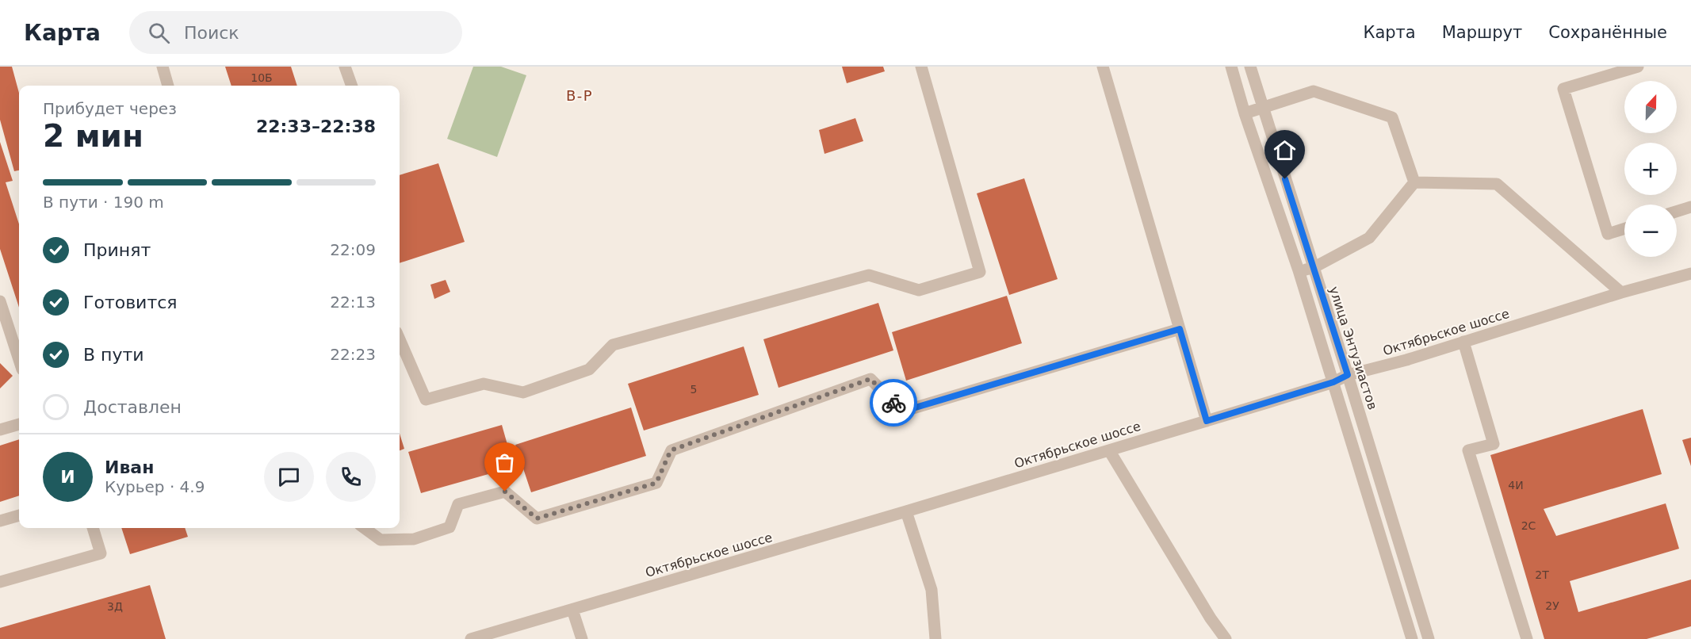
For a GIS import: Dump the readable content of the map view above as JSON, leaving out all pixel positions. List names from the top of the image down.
{
  "streets": {
    "street": ["Октябрьское шоссе", "улица Энтузиастов"]
  },
  "crossings": [
    ["Октябрьское шоссе", "улица Энтузиастов"]
  ],
  "districts": ["В-Р"],
  "house_numbers": [
    "10Б",
    "5",
    "4И",
    "2С",
    "2Т",
    "2У",
    "3Д"
  ],
  "north": "top",
  "page": {
    "header": "Карта",
    "search": "Поиск",
    "nav": ["Карта", "Маршрут", "Сохранённые"],
    "map_buttons": ["+", "−"],
    "heading": ["2 мин", "Прибудет через", "22:33–22:38"],
    "panel": ["Иван", "Курьер · 4.9"],
    "bar": "В пути · 190 m",
    "list": [
      ["Принят", "22:09"],
      ["Готовится", "22:13"],
      ["В пути", "22:23"],
      "Доставлен"
    ],
    "round": "И"
  }
}
